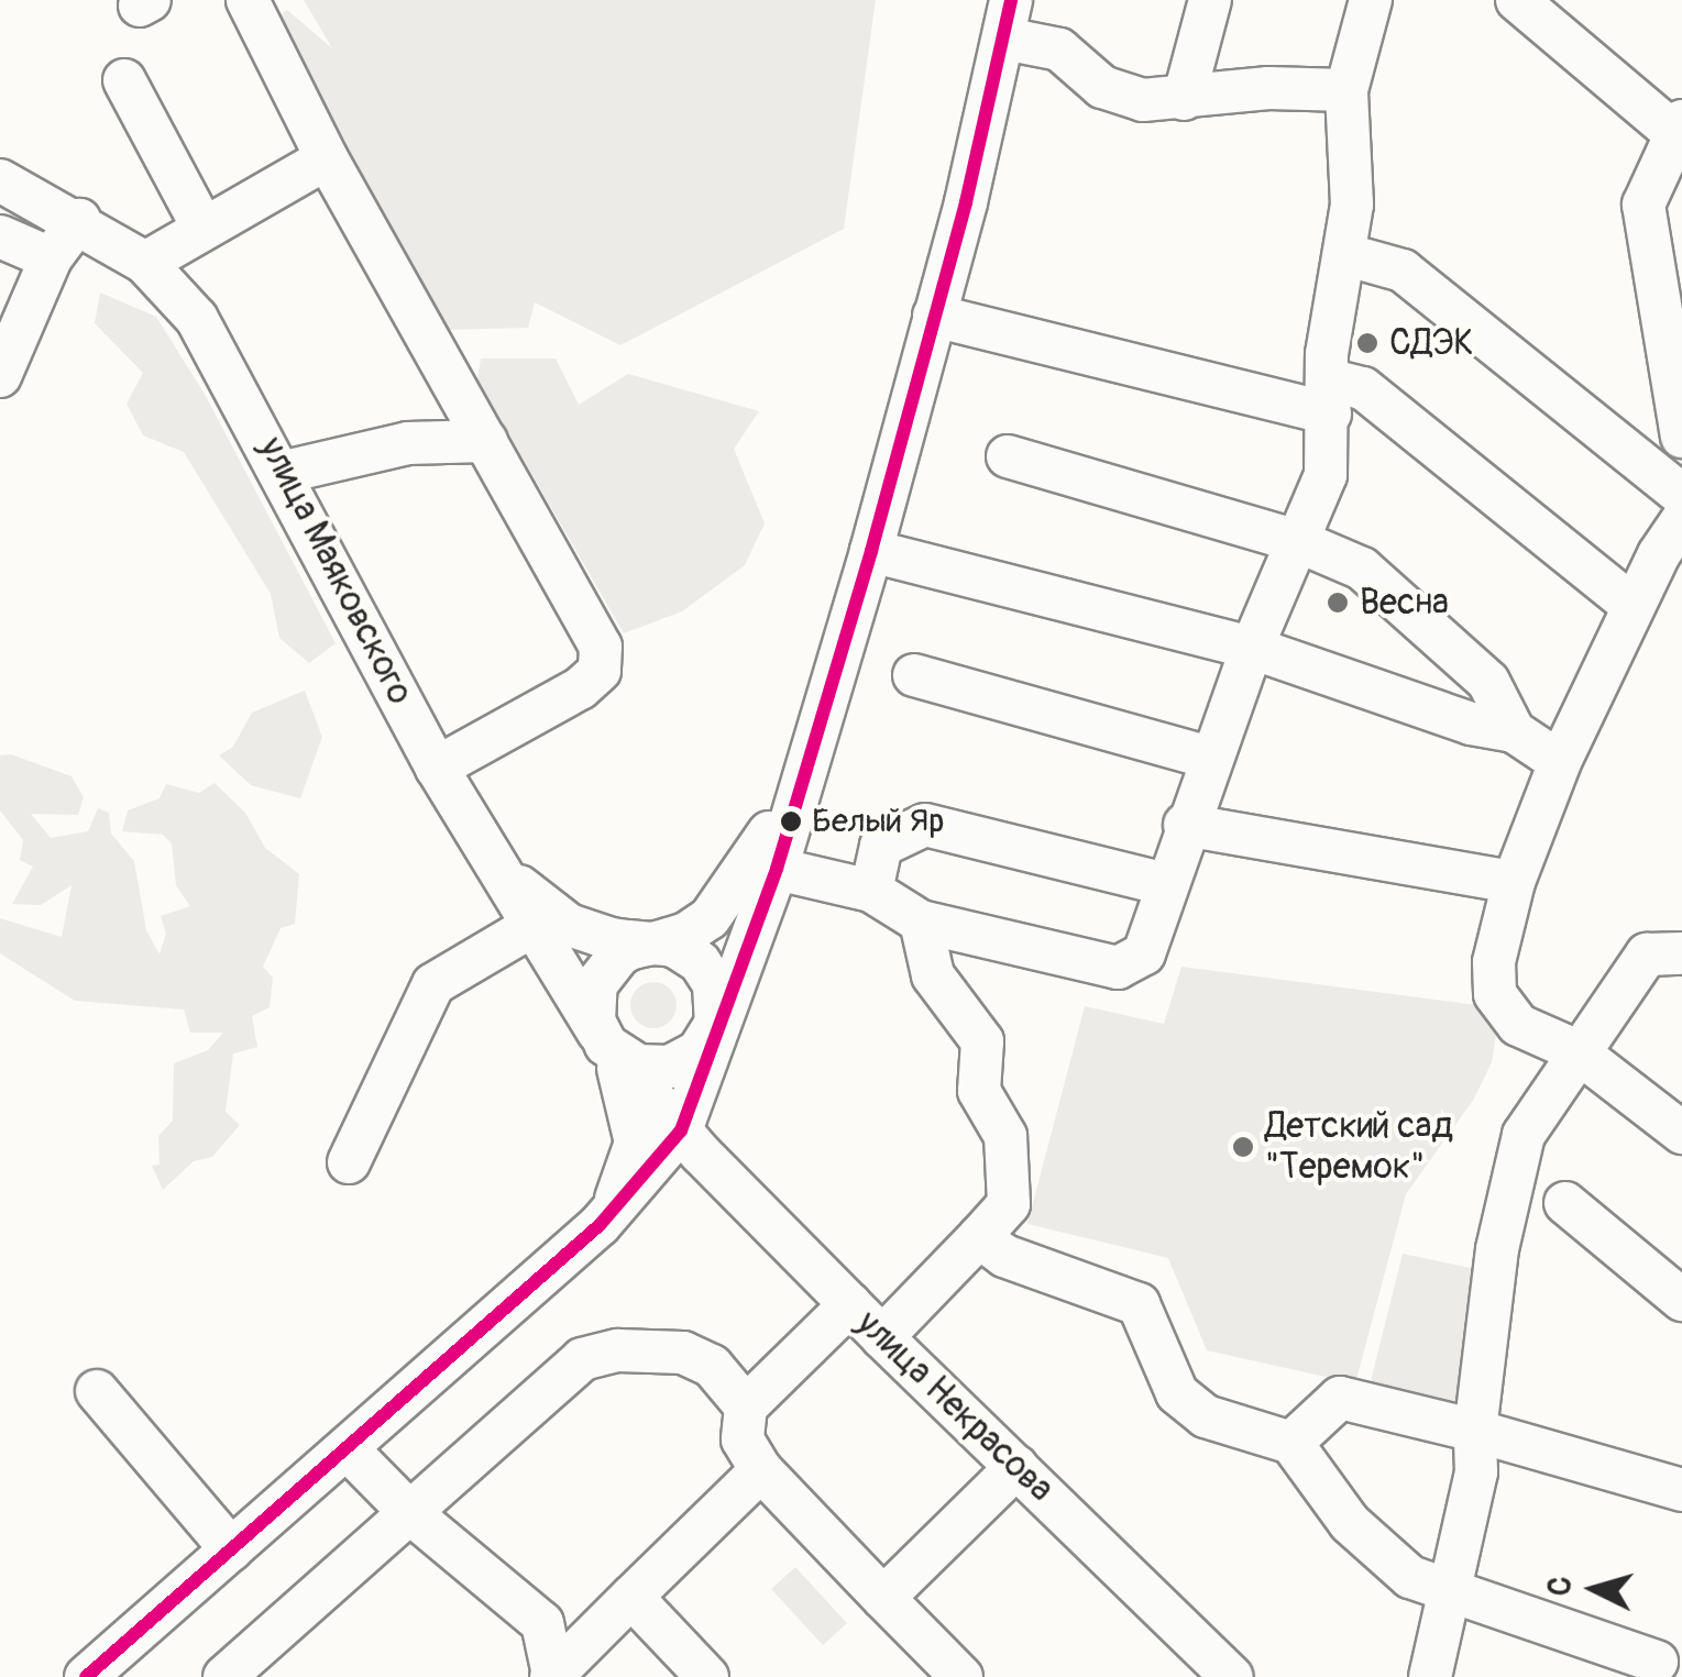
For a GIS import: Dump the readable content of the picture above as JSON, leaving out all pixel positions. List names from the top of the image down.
{
  "streets": {
    "street": ["улица Маяковского", "улица Некрасова"]
  },
  "crossings": [
    ["улица Маяковского", "улица Некрасова"]
  ],
  "places": [
    "СДЭК",
    "Весна",
    "Белый Яр",
    "Детский сад \"Теремок\""
  ],
  "north": "left"
}
